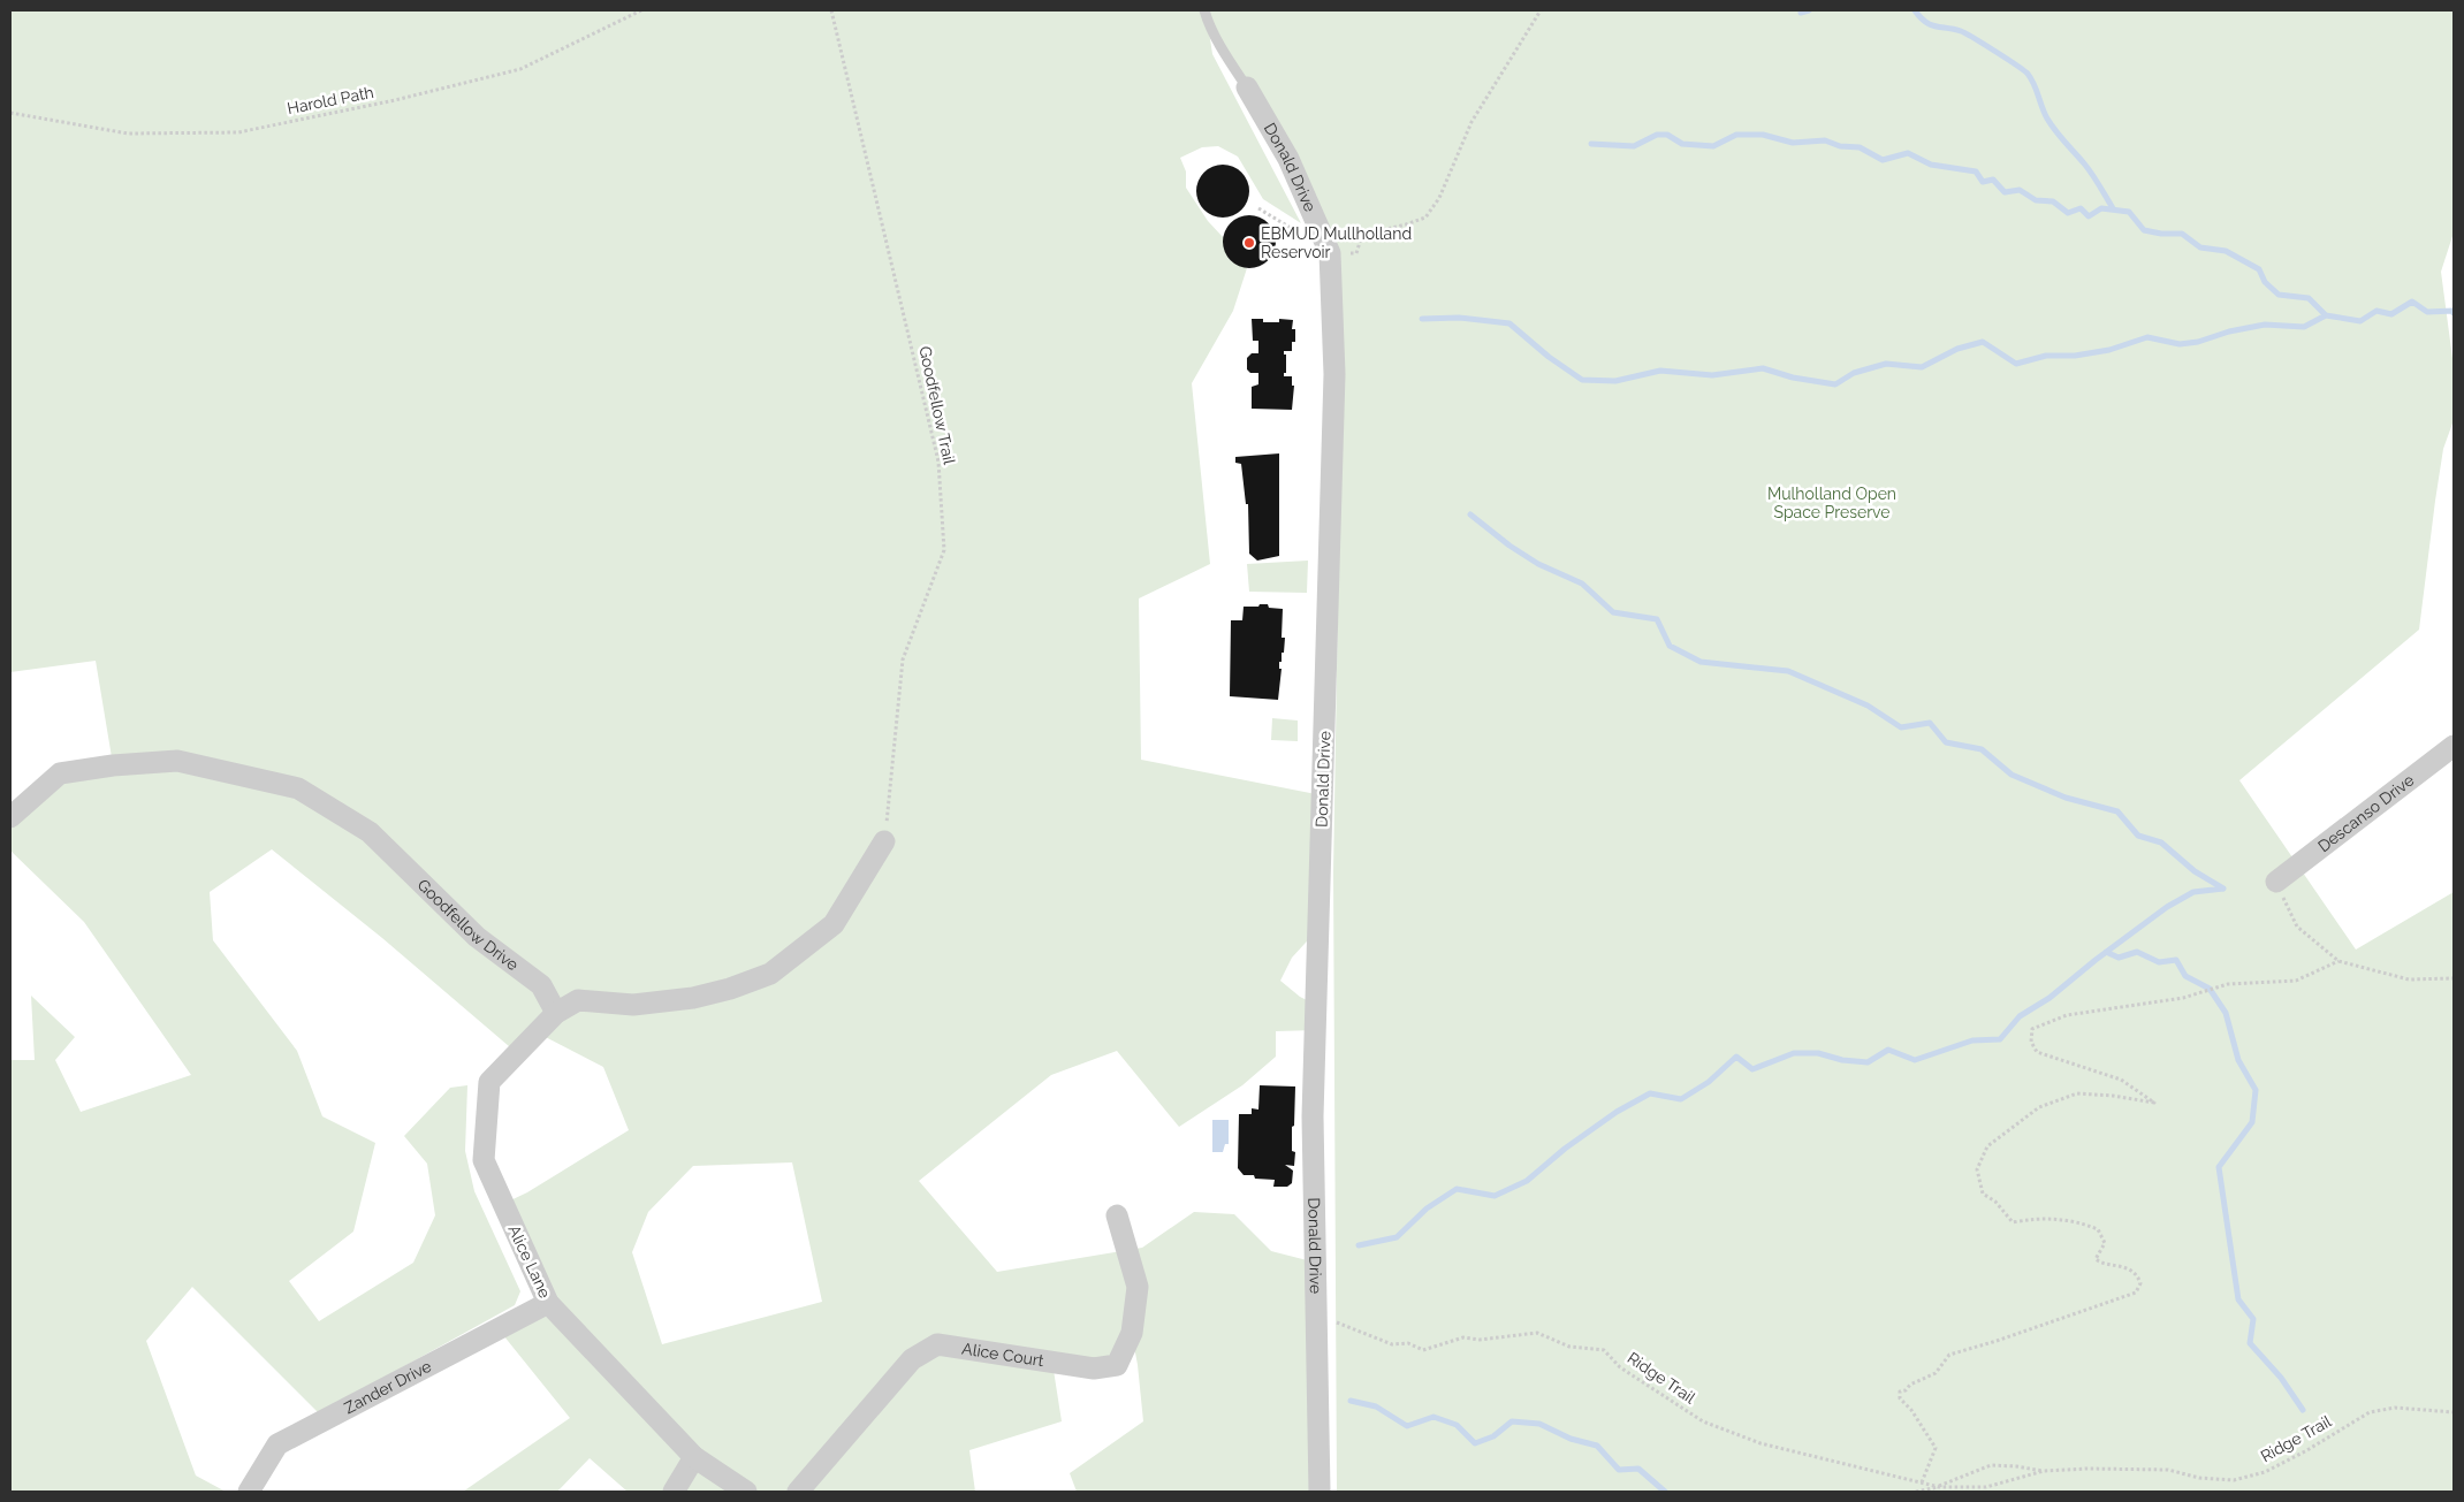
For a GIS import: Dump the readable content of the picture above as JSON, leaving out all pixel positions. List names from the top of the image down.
{
  "streets": {
    "street": [
      "Donald Drive",
      "Descanso Drive",
      "Goodfellow Drive",
      "Alice Lane",
      "Alice Court",
      "Zander Drive"
    ],
    "path": ["Harold Path", "Goodfellow Trail", "Ridge Trail"]
  },
  "crossings": [
    ["Donald Drive", "Ridge Trail"],
    ["Goodfellow Drive", "Alice Lane"],
    ["Alice Lane", "Zander Drive"]
  ],
  "parks": ["Mulholland Open Space Preserve"],
  "places": ["EBMUD Mullholland Reservoir"]
}
